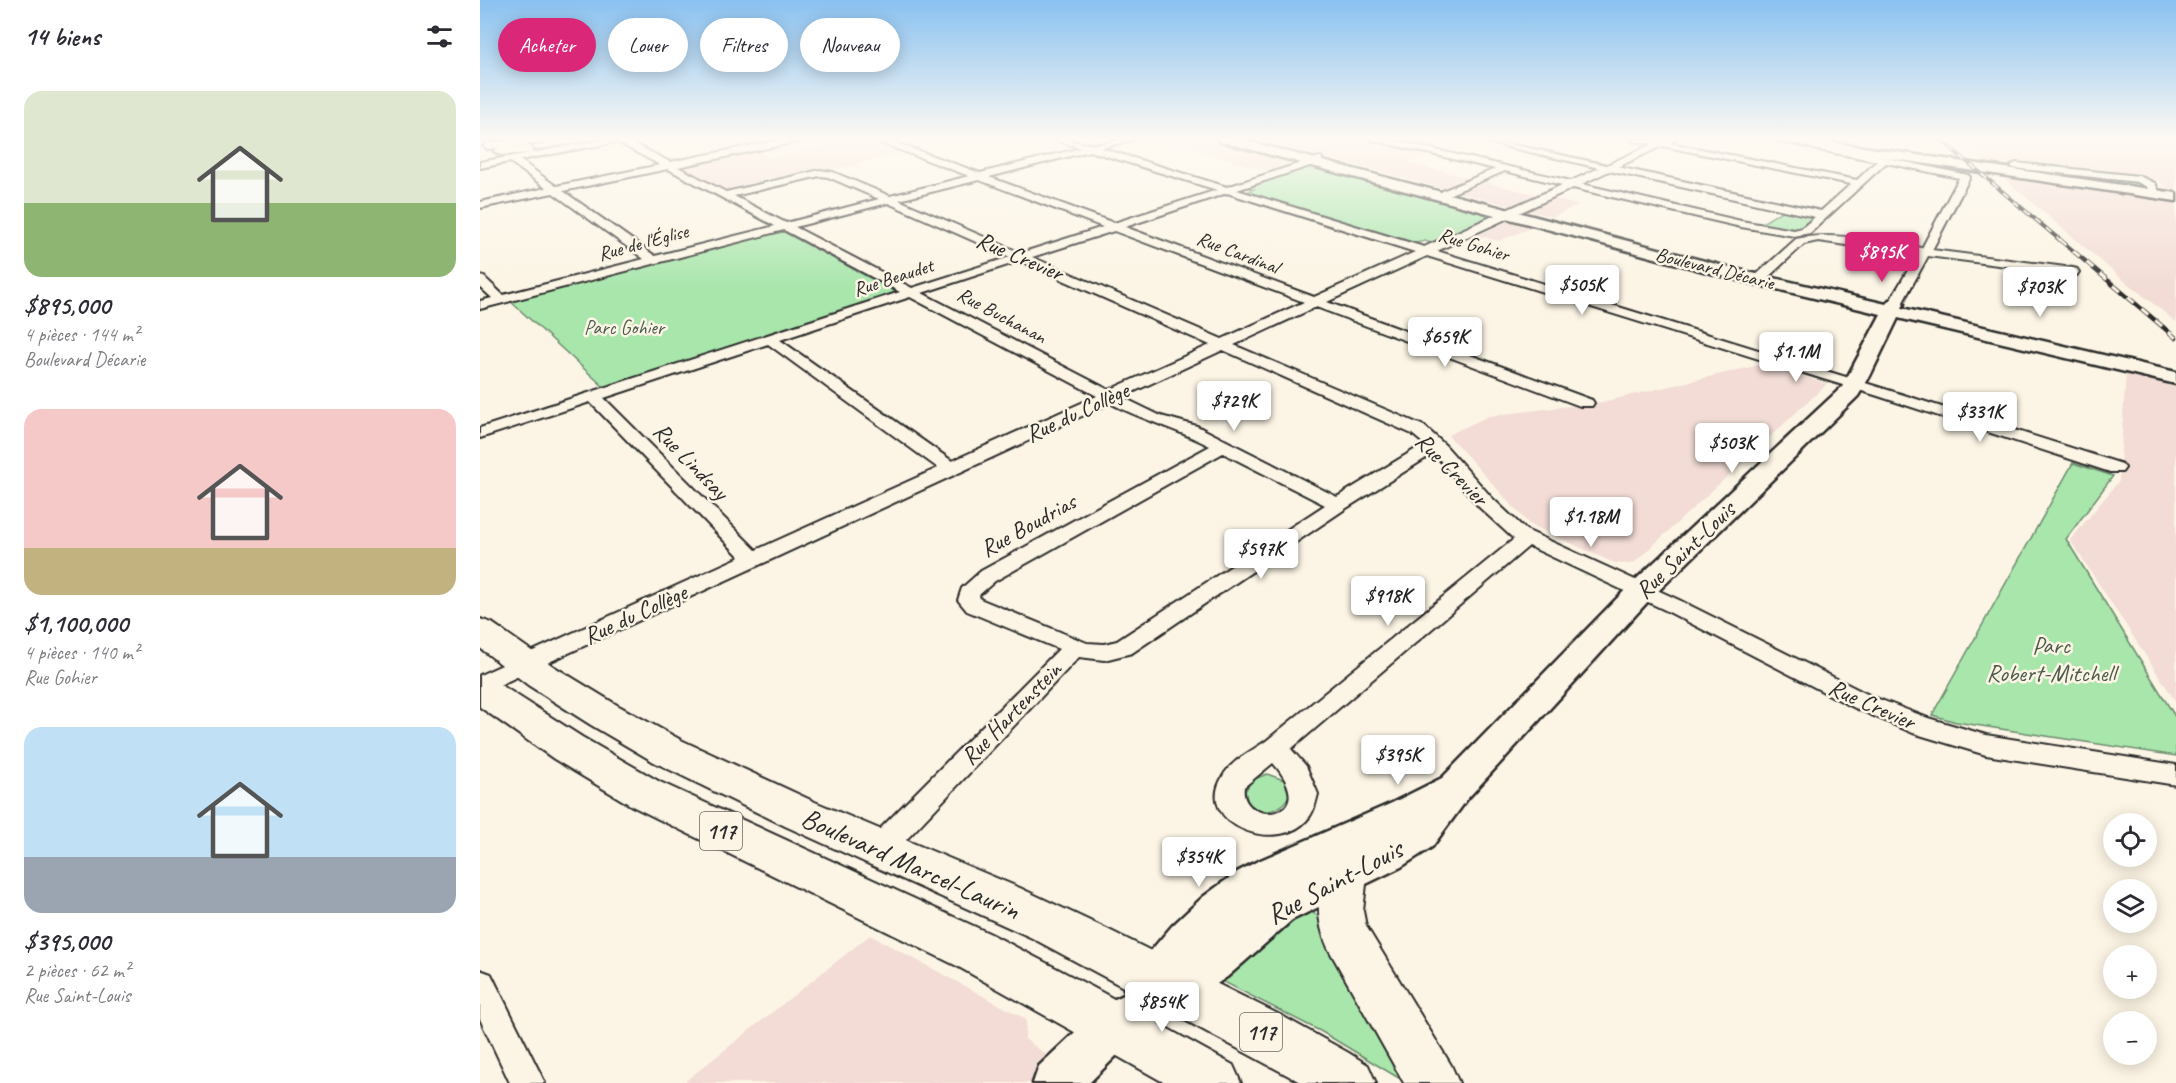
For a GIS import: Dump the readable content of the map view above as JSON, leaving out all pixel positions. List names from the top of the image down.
{
  "streets": {
    "main road": ["117", "Boulevard Marcel-Laurin"],
    "street": [
      "Rue de l'Église",
      "Rue Gohier",
      "Rue Cardinal",
      "Rue Crevier",
      "Boulevard Décarie",
      "Rue Beaudet",
      "Rue Buchanan",
      "Rue du Collège",
      "Rue Lindsay",
      "Rue Boudrias",
      "Rue Saint-Louis",
      "Rue Hartenstein"
    ]
  },
  "crossings": [
    ["Rue de l'Église", "Rue Crevier"],
    ["Rue de l'Église", "Rue Buchanan"],
    ["Rue Gohier", "Rue Beaudet"],
    ["Rue Gohier", "Rue du Collège"],
    ["Rue Gohier", "Rue Saint-Louis"],
    ["Rue Cardinal", "Rue Beaudet"],
    ["Rue Cardinal", "Rue du Collège"],
    ["Rue Crevier", "Rue Beaudet"],
    ["Rue Crevier", "Rue Buchanan"],
    ["Rue Crevier", "Rue du Collège"],
    ["Rue Crevier", "Rue Saint-Louis"],
    ["Rue Crevier", "Rue Hartenstein"],
    ["Boulevard Décarie", "Rue du Collège"],
    ["Boulevard Décarie", "Rue Saint-Louis"],
    ["Rue Beaudet", "Rue Buchanan"],
    ["Rue Beaudet", "Rue Lindsay"],
    ["Rue Buchanan", "Rue du Collège"],
    ["Rue Buchanan", "Rue Boudrias"],
    ["Rue Buchanan", "Rue Hartenstein"],
    ["Rue du Collège", "Rue Lindsay"],
    ["Rue du Collège", "Boulevard Marcel-Laurin"],
    ["Rue Boudrias", "Rue Hartenstein"],
    ["Rue Saint-Louis", "Boulevard Marcel-Laurin"],
    ["Rue Hartenstein", "Boulevard Marcel-Laurin"]
  ],
  "parks": ["Parc Gohier", "Parc Robert-Mitchell"],
  "page": {
    "heading": "14 biens",
    "chip": [
      "Acheter",
      "Louer",
      "Filtres",
      "Nouveau"
    ],
    "list": [
      {
        "name": "$895,000",
        "note": "4 pièces · 144 m² · Boulevard Décarie"
      },
      {
        "name": "$1,100,000",
        "note": "4 pièces · 140 m² · Rue Gohier"
      },
      {
        "name": "$395,000",
        "note": "2 pièces · 62 m² · Rue Saint-Louis"
      }
    ],
    "price": [
      "$895K",
      "$505K",
      "$703K",
      "$659K",
      "$1.1M",
      "$729K",
      "$331K",
      "$503K",
      "$1.18M",
      "$597K",
      "$918K",
      "$395K",
      "$354K",
      "$854K"
    ],
    "map_buttons": ["+", "−"]
  }
}
